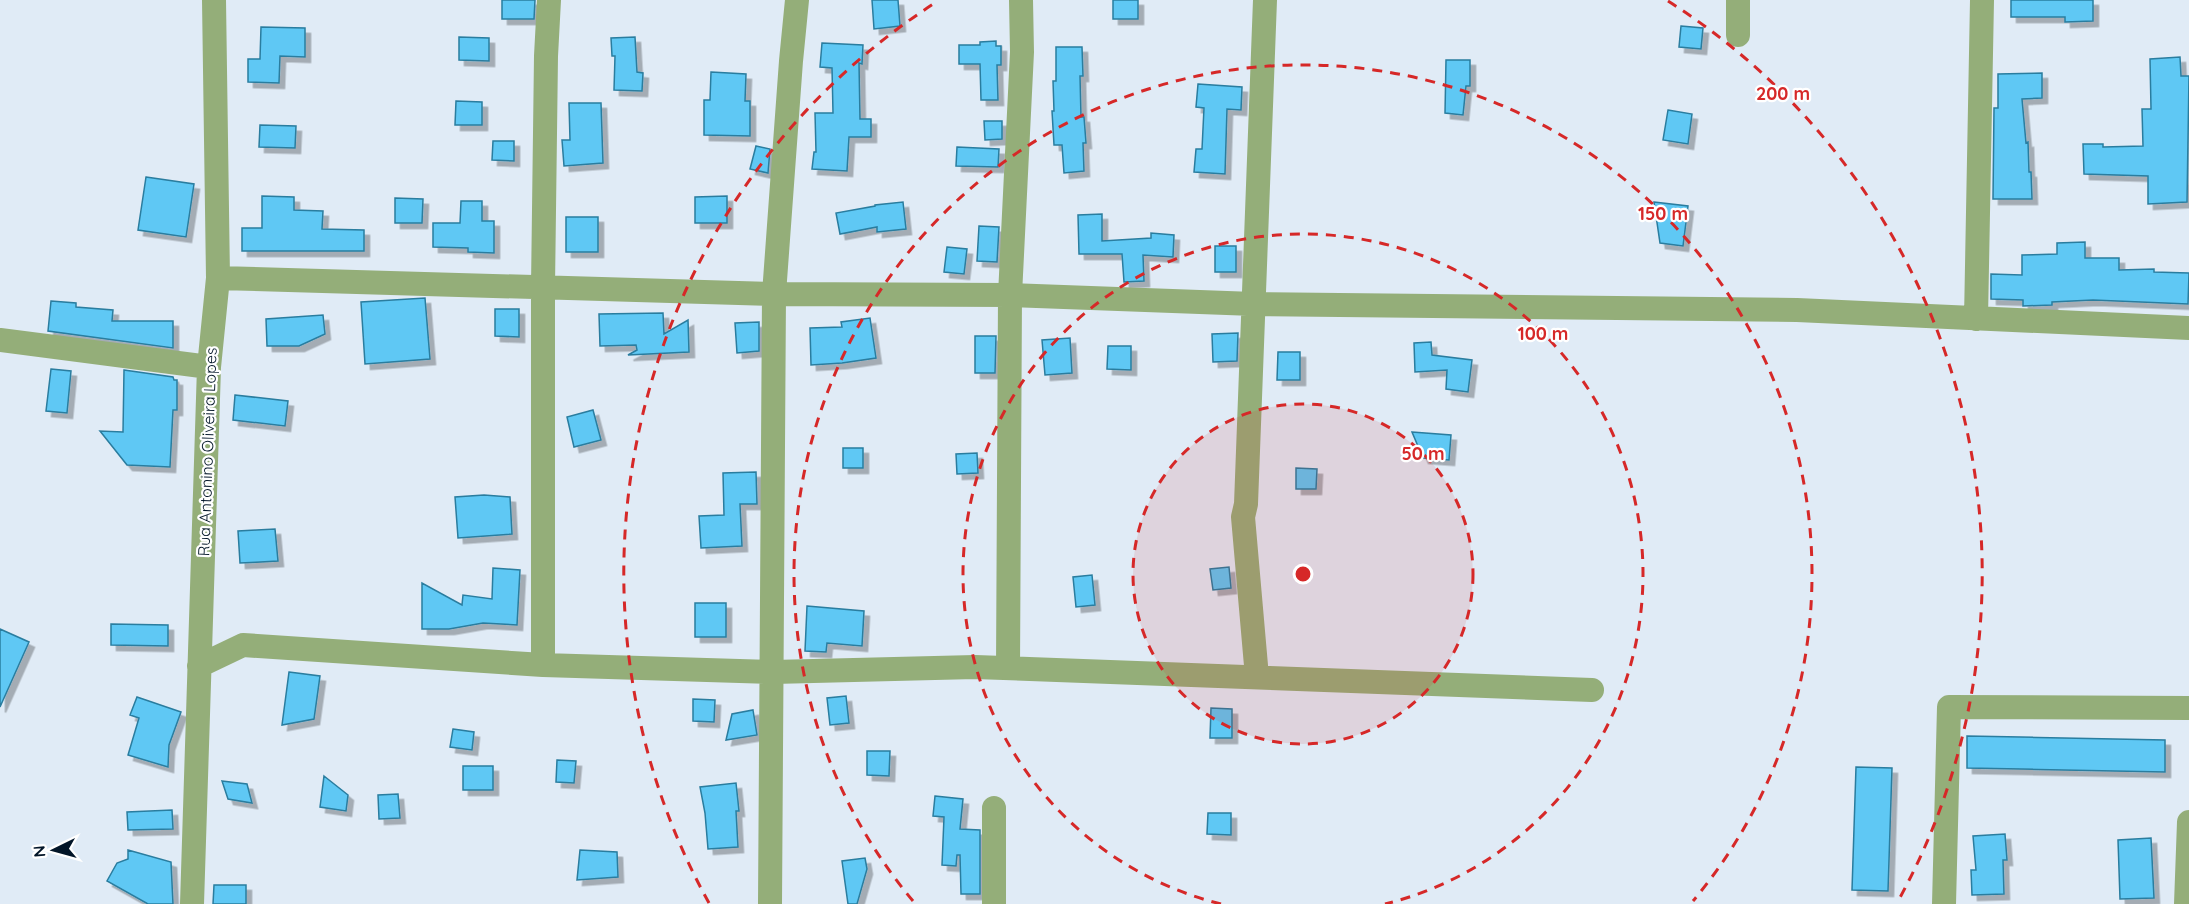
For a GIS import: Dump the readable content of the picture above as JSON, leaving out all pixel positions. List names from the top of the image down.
{
  "streets": {
    "street": ["Rua Antonino Oliveira Lopes"]
  },
  "north": "left",
  "rings": [
    "200 m",
    "150 m",
    "100 m",
    "50 m"
  ]
}
